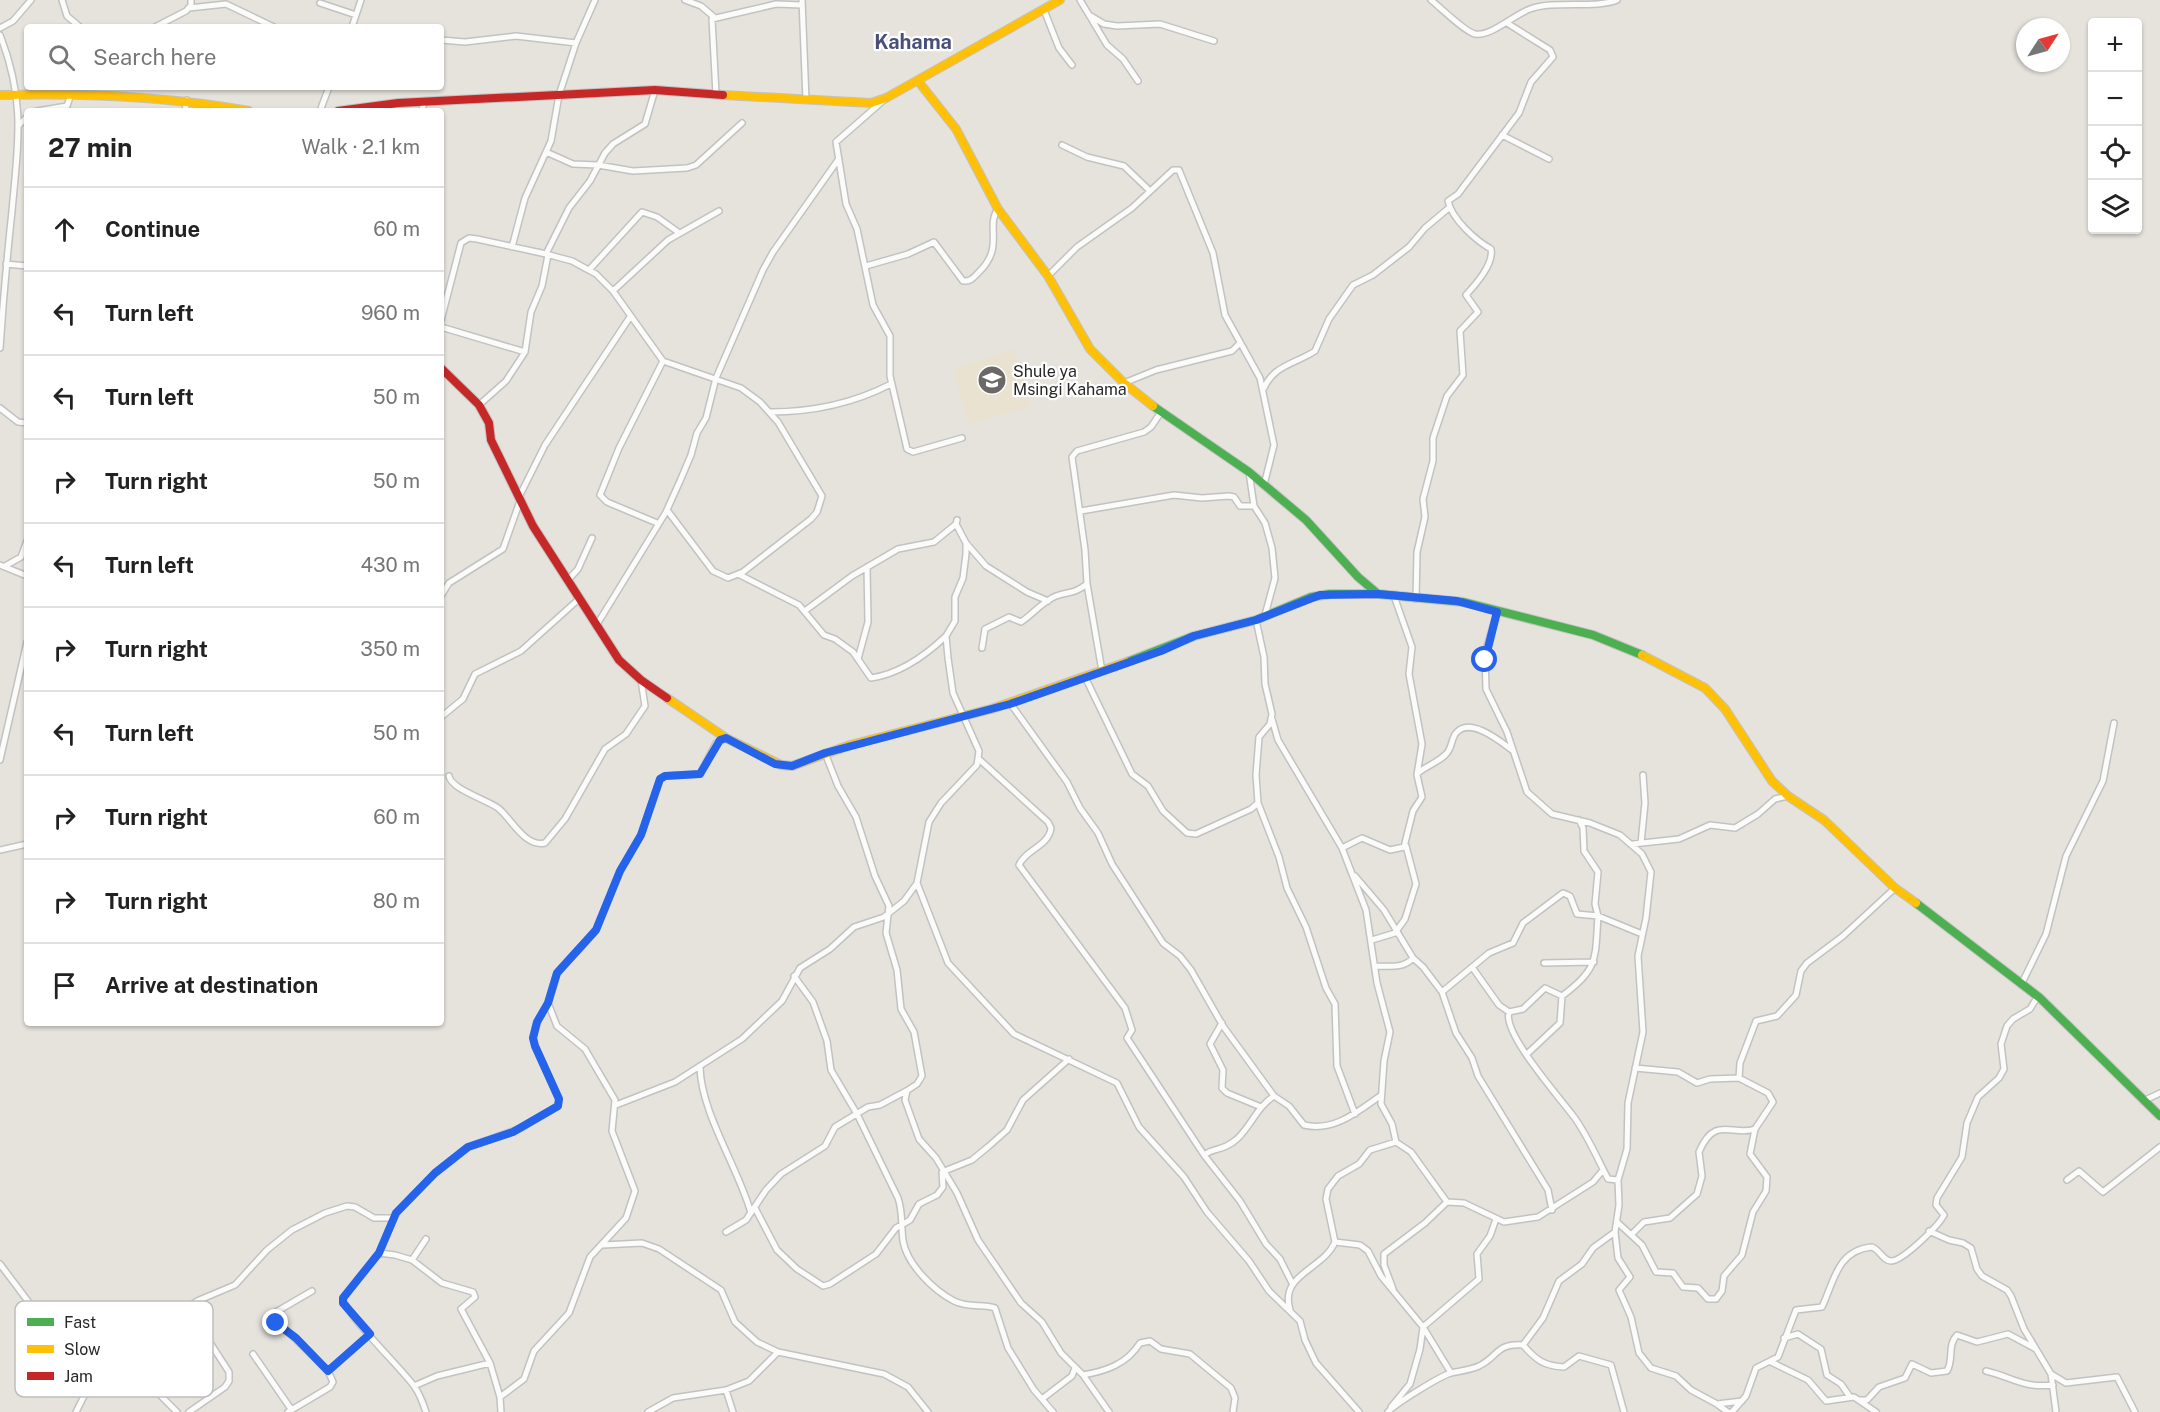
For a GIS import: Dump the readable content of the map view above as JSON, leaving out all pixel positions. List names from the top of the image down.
{
  "districts": ["Kahama"],
  "places": {
    "school or university": ["Shule ya Msingi Kahama"]
  },
  "legend": ["Fast", "Slow", "Jam"],
  "north": "top right",
  "page": {
    "map_buttons": ["+", "−"],
    "search": "Search here",
    "heading": ["27 min", "Walk · 2.1 km"],
    "list": [
      ["Continue", "60 m"],
      ["Turn left", "960 m"],
      ["Turn left", "50 m"],
      ["Turn right", "50 m"],
      ["Turn left", "430 m"],
      ["Turn right", "350 m"],
      ["Turn left", "50 m"],
      ["Turn right", "60 m"],
      ["Turn right", "80 m"],
      "Arrive at destination"
    ]
  }
}
